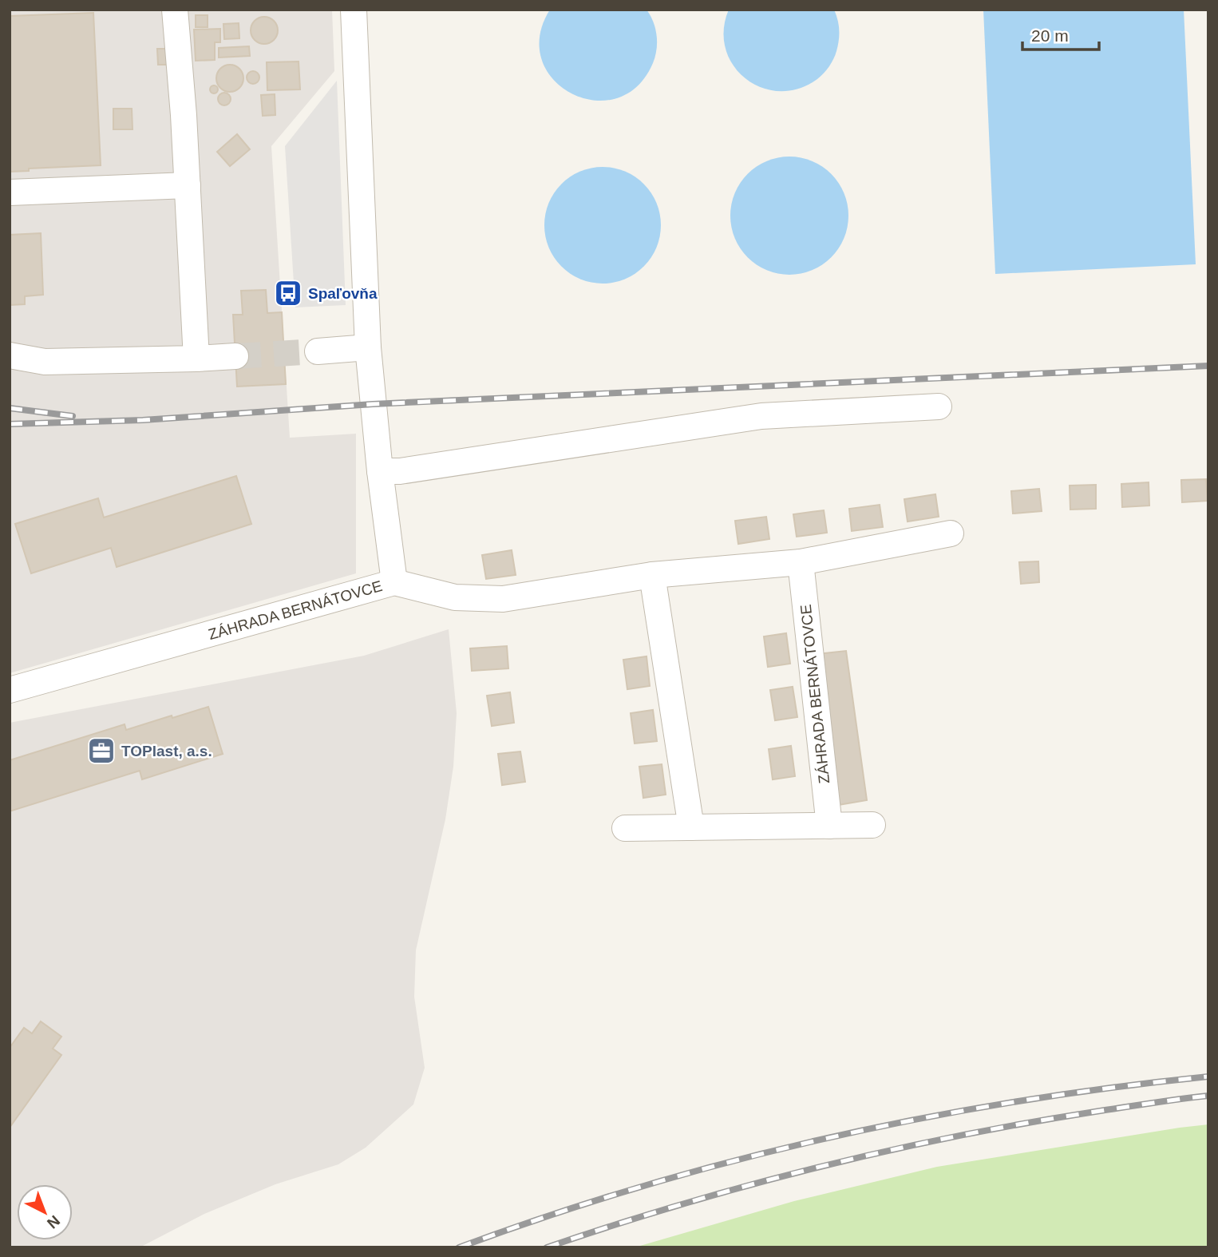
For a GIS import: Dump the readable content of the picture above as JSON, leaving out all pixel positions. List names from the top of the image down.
{
  "streets": {
    "street": ["ZÁHRADA BERNÁTOVCE"]
  },
  "places": {
    "bus stop": ["Spaľovňa"],
    "office": ["TOPlast, a.s."]
  },
  "scale_bar": "20 m",
  "north": "bottom right"
}
